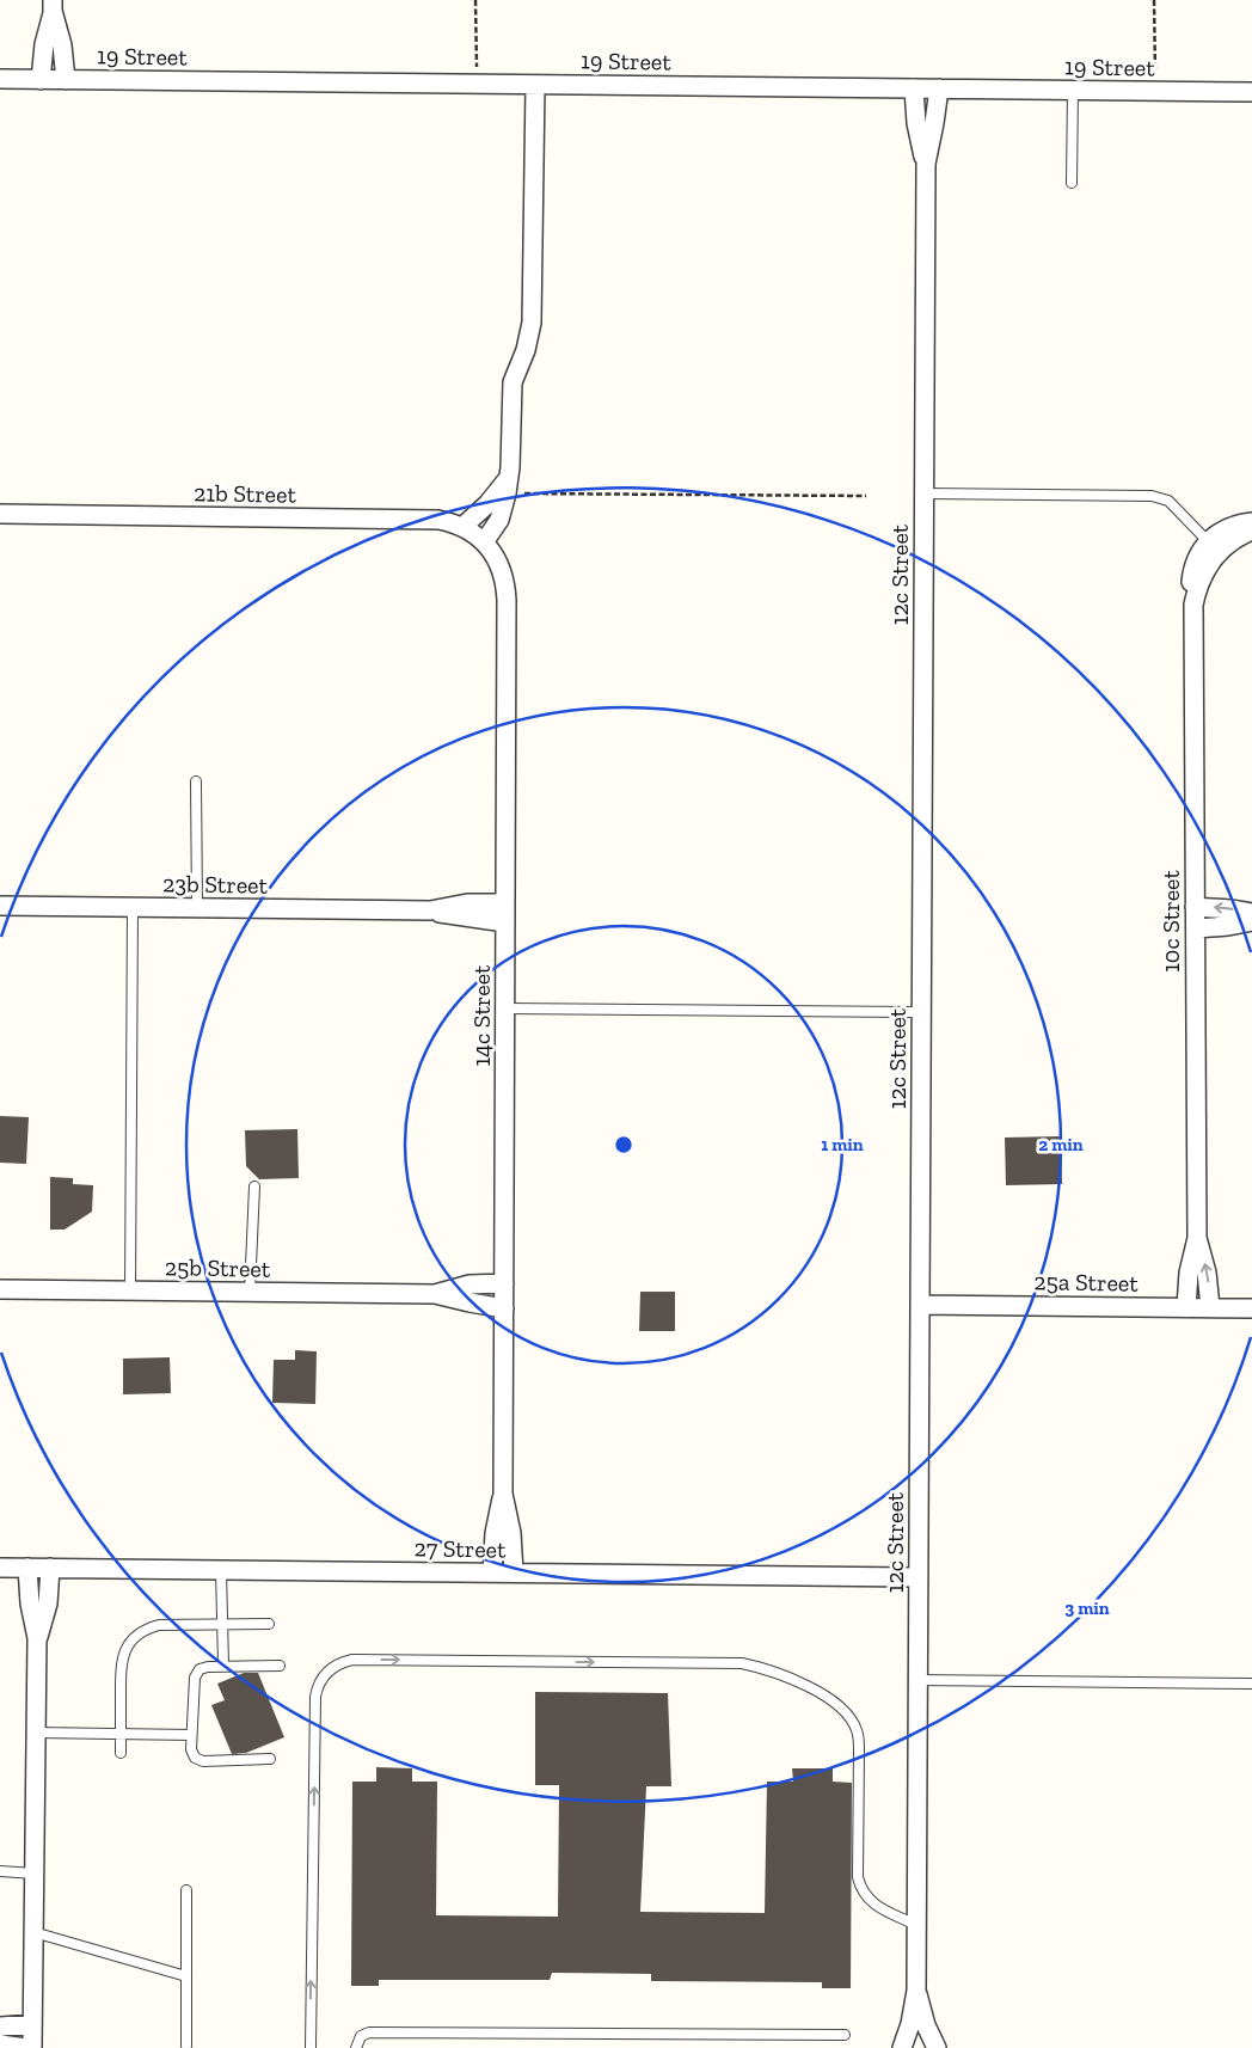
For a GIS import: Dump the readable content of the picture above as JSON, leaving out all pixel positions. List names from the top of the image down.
{
  "streets": {
    "street": [
      "19 Street",
      "21b Street",
      "12c Street",
      "23b Street",
      "10c Street",
      "14c Street",
      "25b Street",
      "25a Street",
      "27 Street"
    ]
  },
  "crossings": [
    ["19 Street", "12c Street"],
    ["21b Street", "14c Street"],
    ["12c Street", "25a Street"],
    ["12c Street", "27 Street"],
    ["23b Street", "14c Street"],
    ["10c Street", "25a Street"],
    ["14c Street", "25b Street"],
    ["14c Street", "27 Street"]
  ],
  "rings": ["1 min", "2 min", "3 min"]
}
